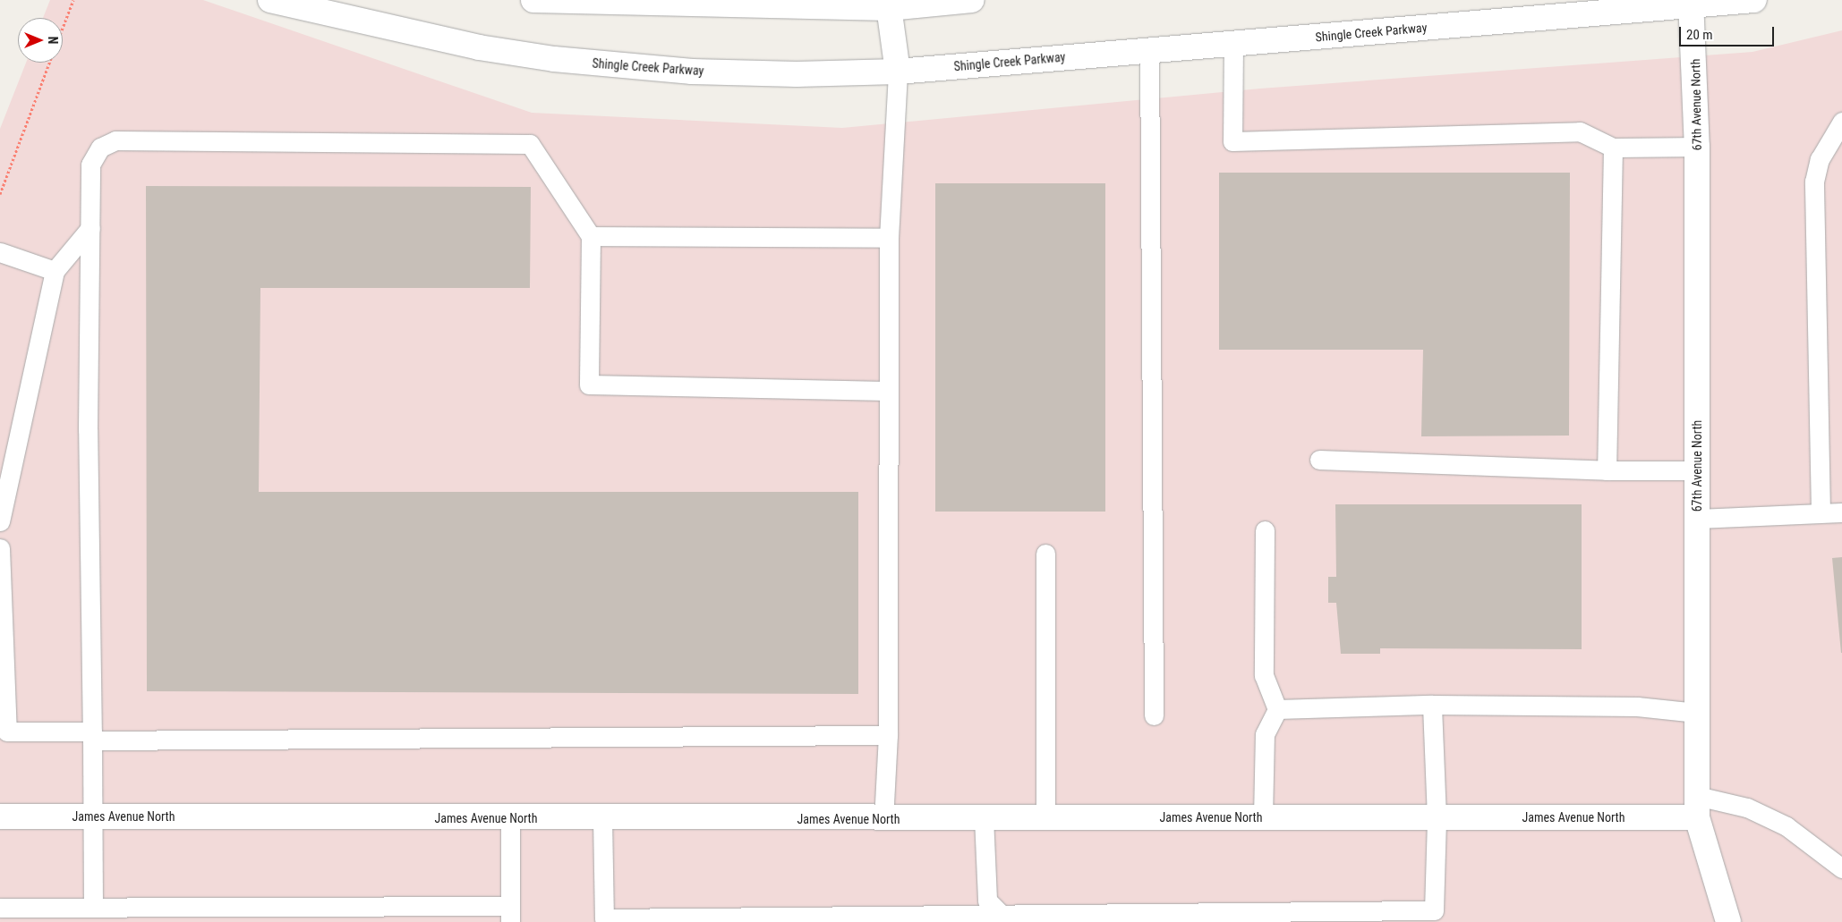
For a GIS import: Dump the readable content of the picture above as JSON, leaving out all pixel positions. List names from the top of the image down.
{
  "streets": {
    "street": ["Shingle Creek Parkway", "67th Avenue North", "James Avenue North"]
  },
  "crossings": [
    ["Shingle Creek Parkway", "67th Avenue North"],
    ["67th Avenue North", "James Avenue North"]
  ],
  "scale_bar": "20 m",
  "north": "right"
}
